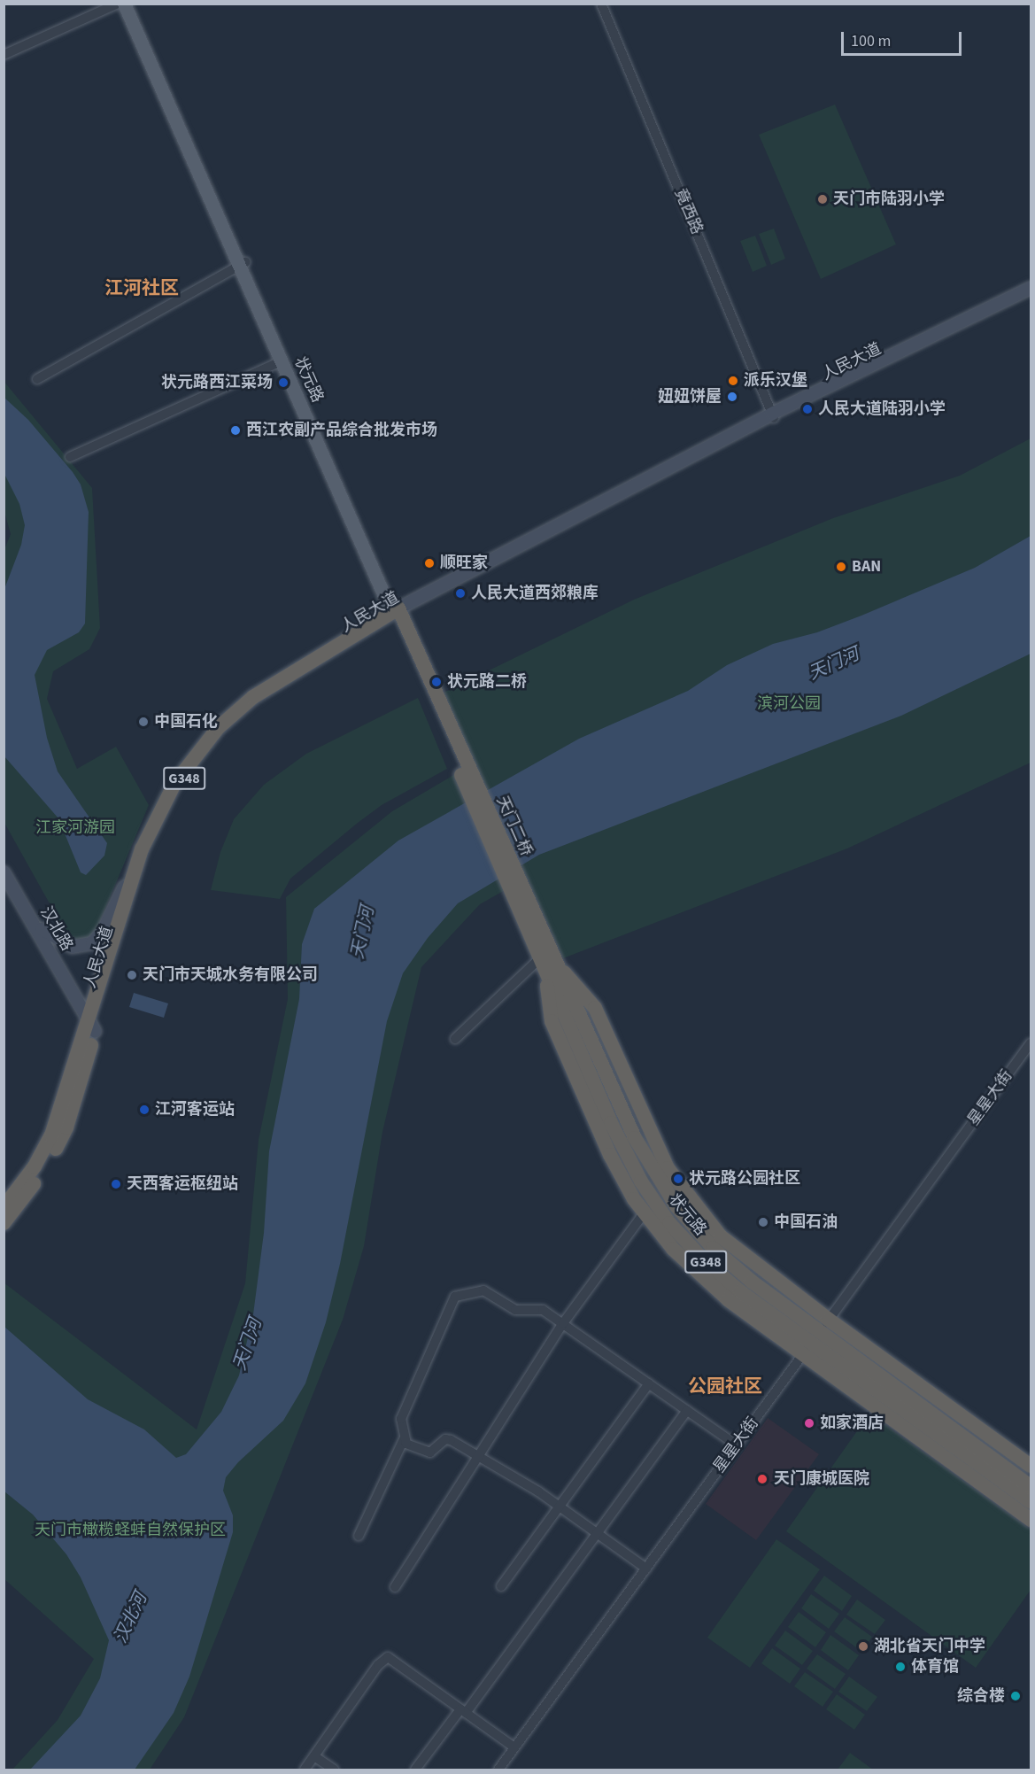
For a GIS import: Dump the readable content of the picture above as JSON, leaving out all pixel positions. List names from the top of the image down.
{
  "streets": {
    "highway": [
      "人民大道",
      "状元路",
      "G348",
      "天门二桥"
    ],
    "main road": ["汉北路"],
    "street": ["竟西路", "星星大街"]
  },
  "crossings": [
    ["竟西路", "人民大道"],
    ["人民大道", "状元路"],
    ["人民大道", "汉北路"],
    ["状元路", "天门二桥"],
    ["状元路", "星星大街"]
  ],
  "districts": ["江河社区", "公园社区"],
  "water": ["天门河", "汉北河"],
  "parks": ["滨河公园", "江家河游园", "天门市橄榄蛏蚌自然保护区"],
  "places": [
    "天门市陆羽小学",
    "派乐汉堡",
    "状元路西江菜场",
    "妞妞饼屋",
    "人民大道陆羽小学",
    "西江农副产品综合批发市场",
    "顺旺家",
    "BAN",
    "人民大道西郊粮库",
    "状元路二桥",
    "中国石化",
    "天门市天城水务有限公司",
    "江河客运站",
    "状元路公园社区",
    "天西客运枢纽站",
    "中国石油",
    "如家酒店",
    "天门康城医院",
    "湖北省天门中学",
    "体育馆",
    "综合楼"
  ],
  "scale_bar": "100 m"
}
